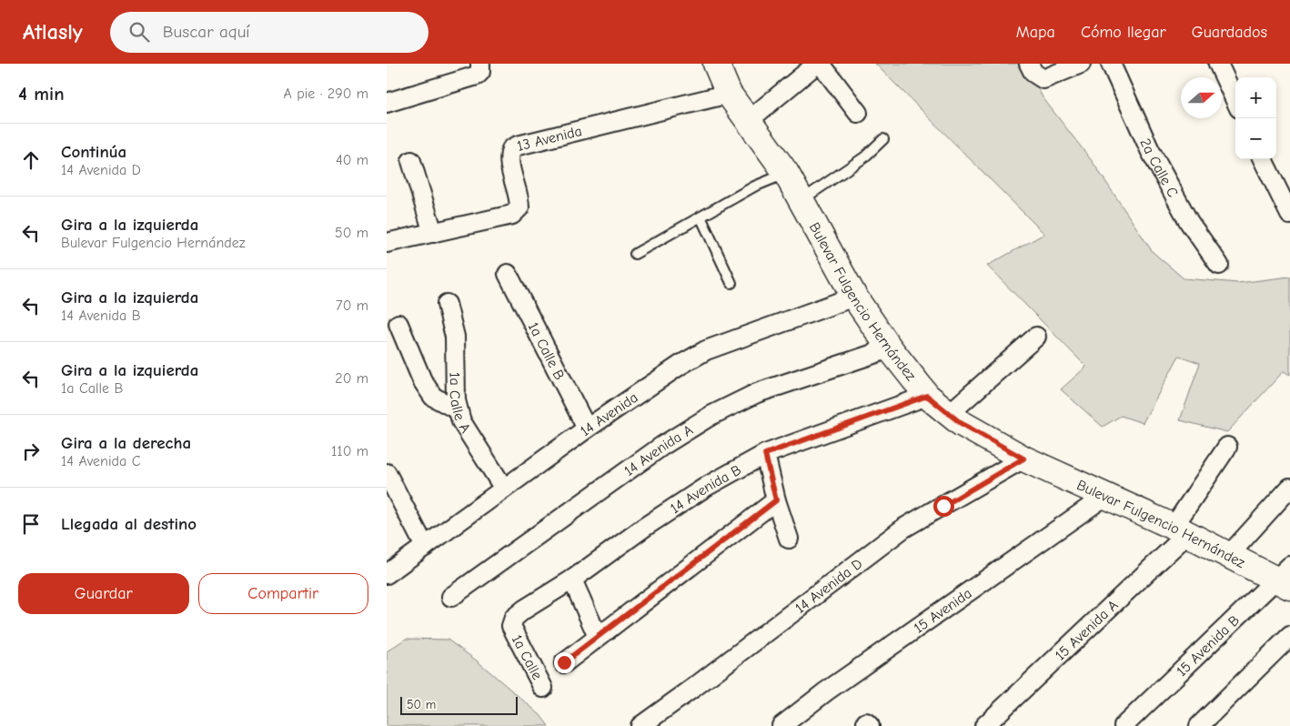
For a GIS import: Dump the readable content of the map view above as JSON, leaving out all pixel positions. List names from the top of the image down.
{
  "streets": {
    "street": [
      "13 Avenida",
      "2a Calle C",
      "Bulevar Fulgencio Hernández",
      "1a Calle B",
      "1a Calle A",
      "14 Avenida",
      "14 Avenida A",
      "14 Avenida B",
      "14 Avenida D",
      "15 Avenida",
      "15 Avenida A",
      "15 Avenida B",
      "1a Calle"
    ]
  },
  "crossings": [
    ["13 Avenida", "Bulevar Fulgencio Hernández"],
    ["Bulevar Fulgencio Hernández", "14 Avenida"],
    ["Bulevar Fulgencio Hernández", "14 Avenida A"],
    ["Bulevar Fulgencio Hernández", "14 Avenida B"],
    ["Bulevar Fulgencio Hernández", "14 Avenida D"],
    ["Bulevar Fulgencio Hernández", "15 Avenida"],
    ["Bulevar Fulgencio Hernández", "15 Avenida A"],
    ["Bulevar Fulgencio Hernández", "15 Avenida B"],
    ["1a Calle B", "14 Avenida"],
    ["1a Calle A", "14 Avenida"],
    ["14 Avenida B", "1a Calle"]
  ],
  "scale_bar": "50 m",
  "north": "right",
  "page": {
    "header": "Atlasly",
    "search": "Buscar aquí",
    "nav": ["Mapa", "Cómo llegar", "Guardados"],
    "heading": ["4 min", "A pie · 290 m"],
    "map_buttons": ["+", "−"],
    "list": [
      ["Continúa", "14 Avenida D", "40 m"],
      ["Gira a la izquierda", "Bulevar Fulgencio Hernández", "50 m"],
      ["Gira a la izquierda", "14 Avenida B", "70 m"],
      ["Gira a la izquierda", "1a Calle B", "20 m"],
      ["Gira a la derecha", "14 Avenida C", "110 m"],
      "Llegada al destino"
    ],
    "buttons": ["Guardar", "Compartir"],
    "scale": "50 m"
  }
}
